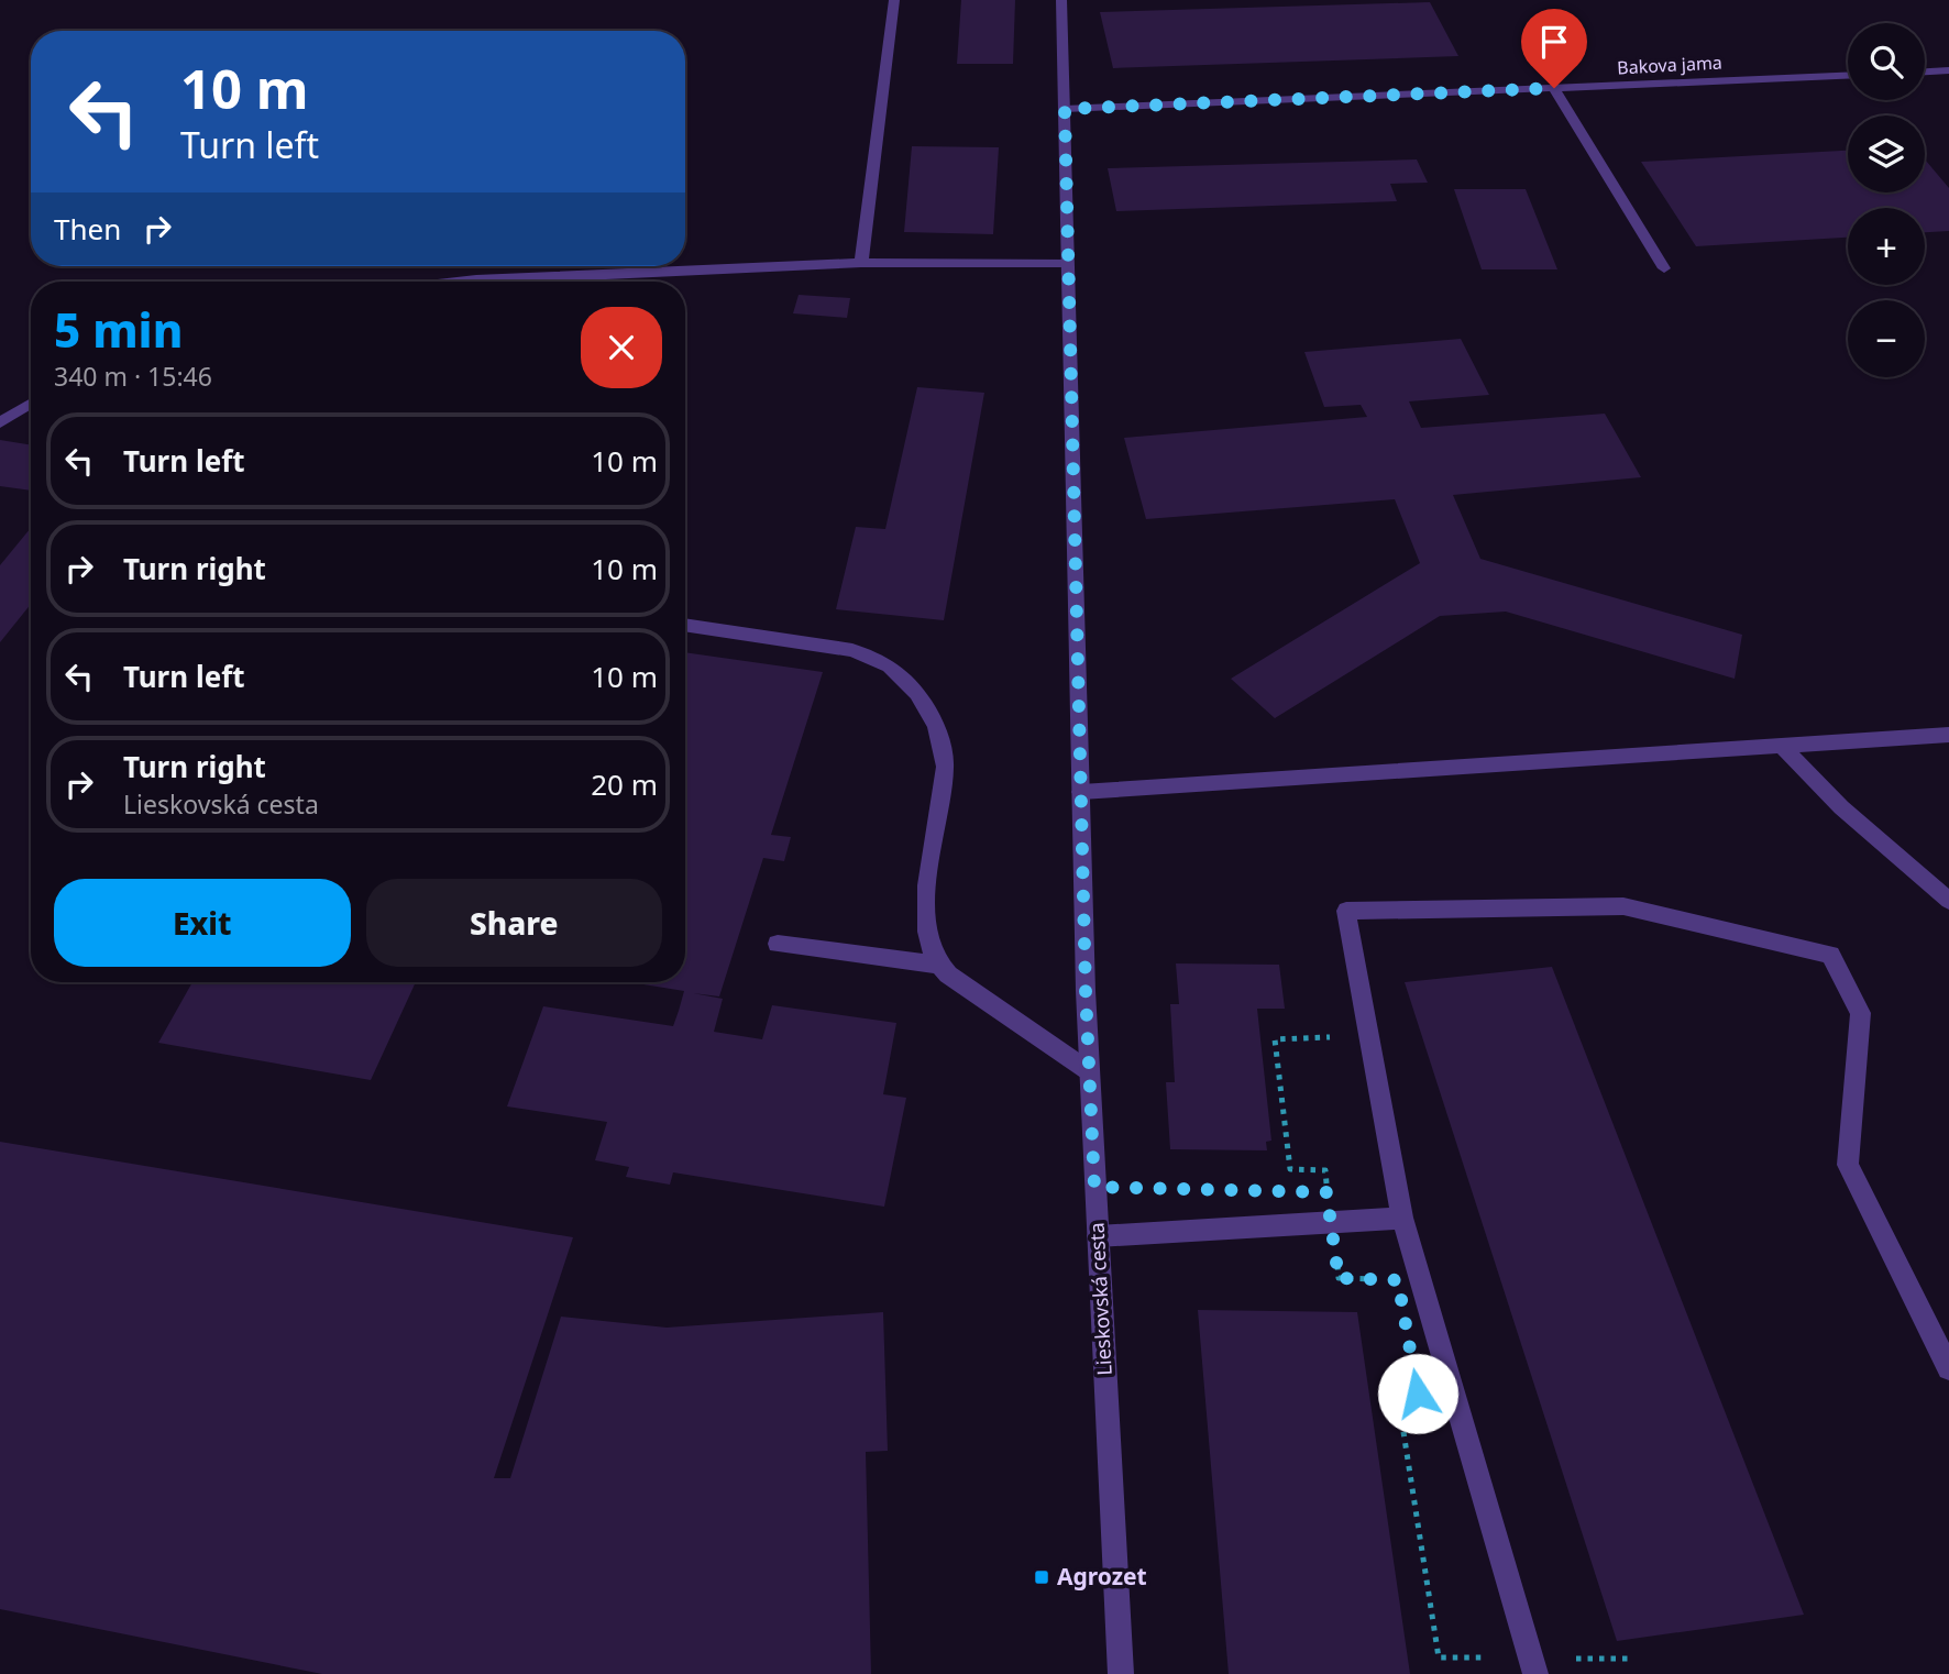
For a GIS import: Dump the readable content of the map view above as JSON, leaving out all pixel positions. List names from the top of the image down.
{
  "streets": {
    "street": ["Bakova jama", "Lieskovská cesta"]
  },
  "crossings": [
    ["Bakova jama", "Lieskovská cesta"]
  ],
  "places": {
    "transit": ["Agrozet"]
  },
  "page": {
    "map_buttons": ["+", "−"],
    "turn": ["10 m", "Turn left"],
    "then": "Then",
    "heading": ["5 min", "340 m · 15:46"],
    "list": [
      {
        "name": "Turn left",
        "value": "10 m"
      },
      {
        "name": "Turn right",
        "value": "10 m"
      },
      {
        "name": "Turn left",
        "value": "10 m"
      },
      {
        "name": "Turn right",
        "note": "Lieskovská cesta",
        "value": "20 m"
      }
    ],
    "buttons": ["Exit", "Share"]
  }
}
